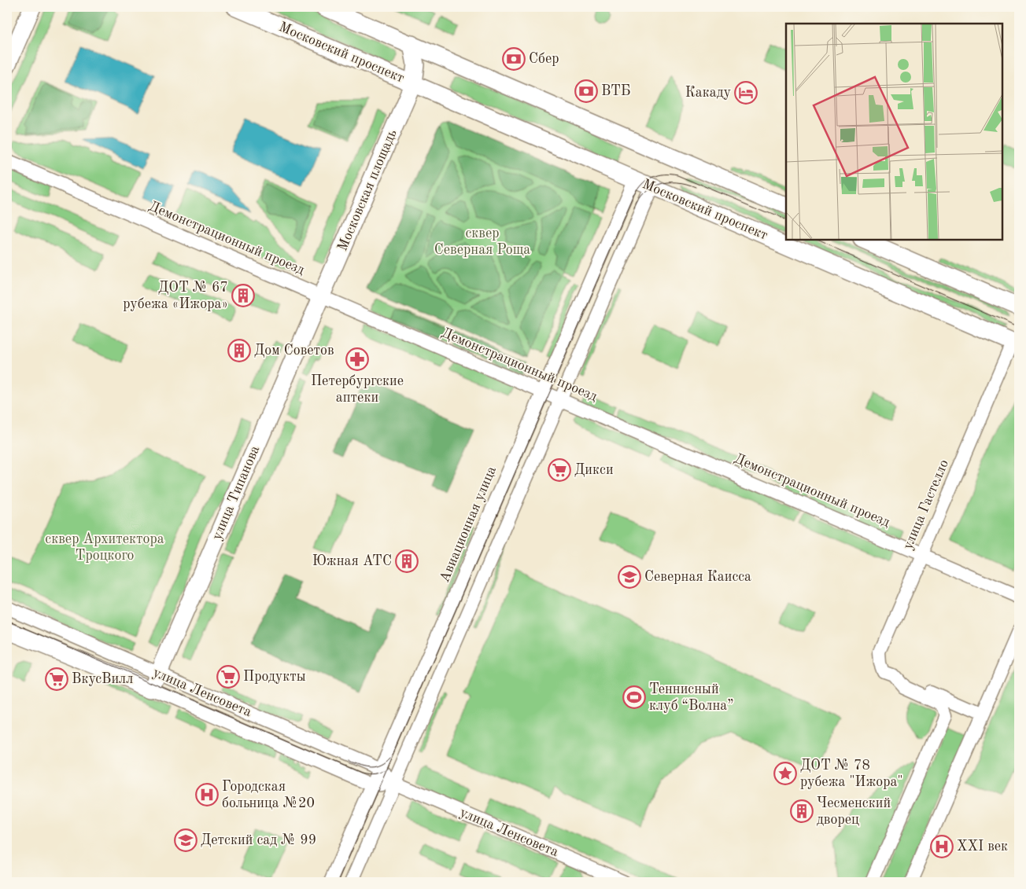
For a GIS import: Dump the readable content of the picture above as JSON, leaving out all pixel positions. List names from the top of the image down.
{
  "streets": {
    "main road": [
      "Московский проспект",
      "Московская площадь",
      "улица Типанова",
      "улица Ленсовета"
    ],
    "street": ["Демонстрационный проезд", "улица Гастелло", "Авиационная улица"]
  },
  "crossings": [
    ["Московский проспект", "Московская площадь"],
    ["Московский проспект", "улица Гастелло"],
    ["Московский проспект", "Авиационная улица"],
    ["Московская площадь", "Демонстрационный проезд"],
    ["Московская площадь", "улица Типанова"],
    ["Демонстрационный проезд", "улица Типанова"],
    ["Демонстрационный проезд", "улица Гастелло"],
    ["Демонстрационный проезд", "Авиационная улица"],
    ["улица Типанова", "улица Ленсовета"],
    ["Авиационная улица", "улица Ленсовета"]
  ],
  "parks": ["сквер Северная Роща", "сквер Архитектора Троцкого"],
  "places": {
    "bank": ["Сбер", "ВТБ"],
    "hotel": ["Какаду"],
    "building": [
      "ДОТ № 67 рубежа «Ижора»",
      "Дом Советов",
      "Южная АТС",
      "Чесменский дворец"
    ],
    "pharmacy": ["Петербургские аптеки"],
    "supermarket": ["Дикси", "Продукты", "ВкусВилл"],
    "school or university": ["Северная Каисса", "Детский сад № 99"],
    "sports": ["Теннисный клуб “Волна”"],
    "place": ["ДОТ № 78 рубежа \"Ижора\""],
    "hospital": ["Городская больница №20", "XXI век"]
  }
}
